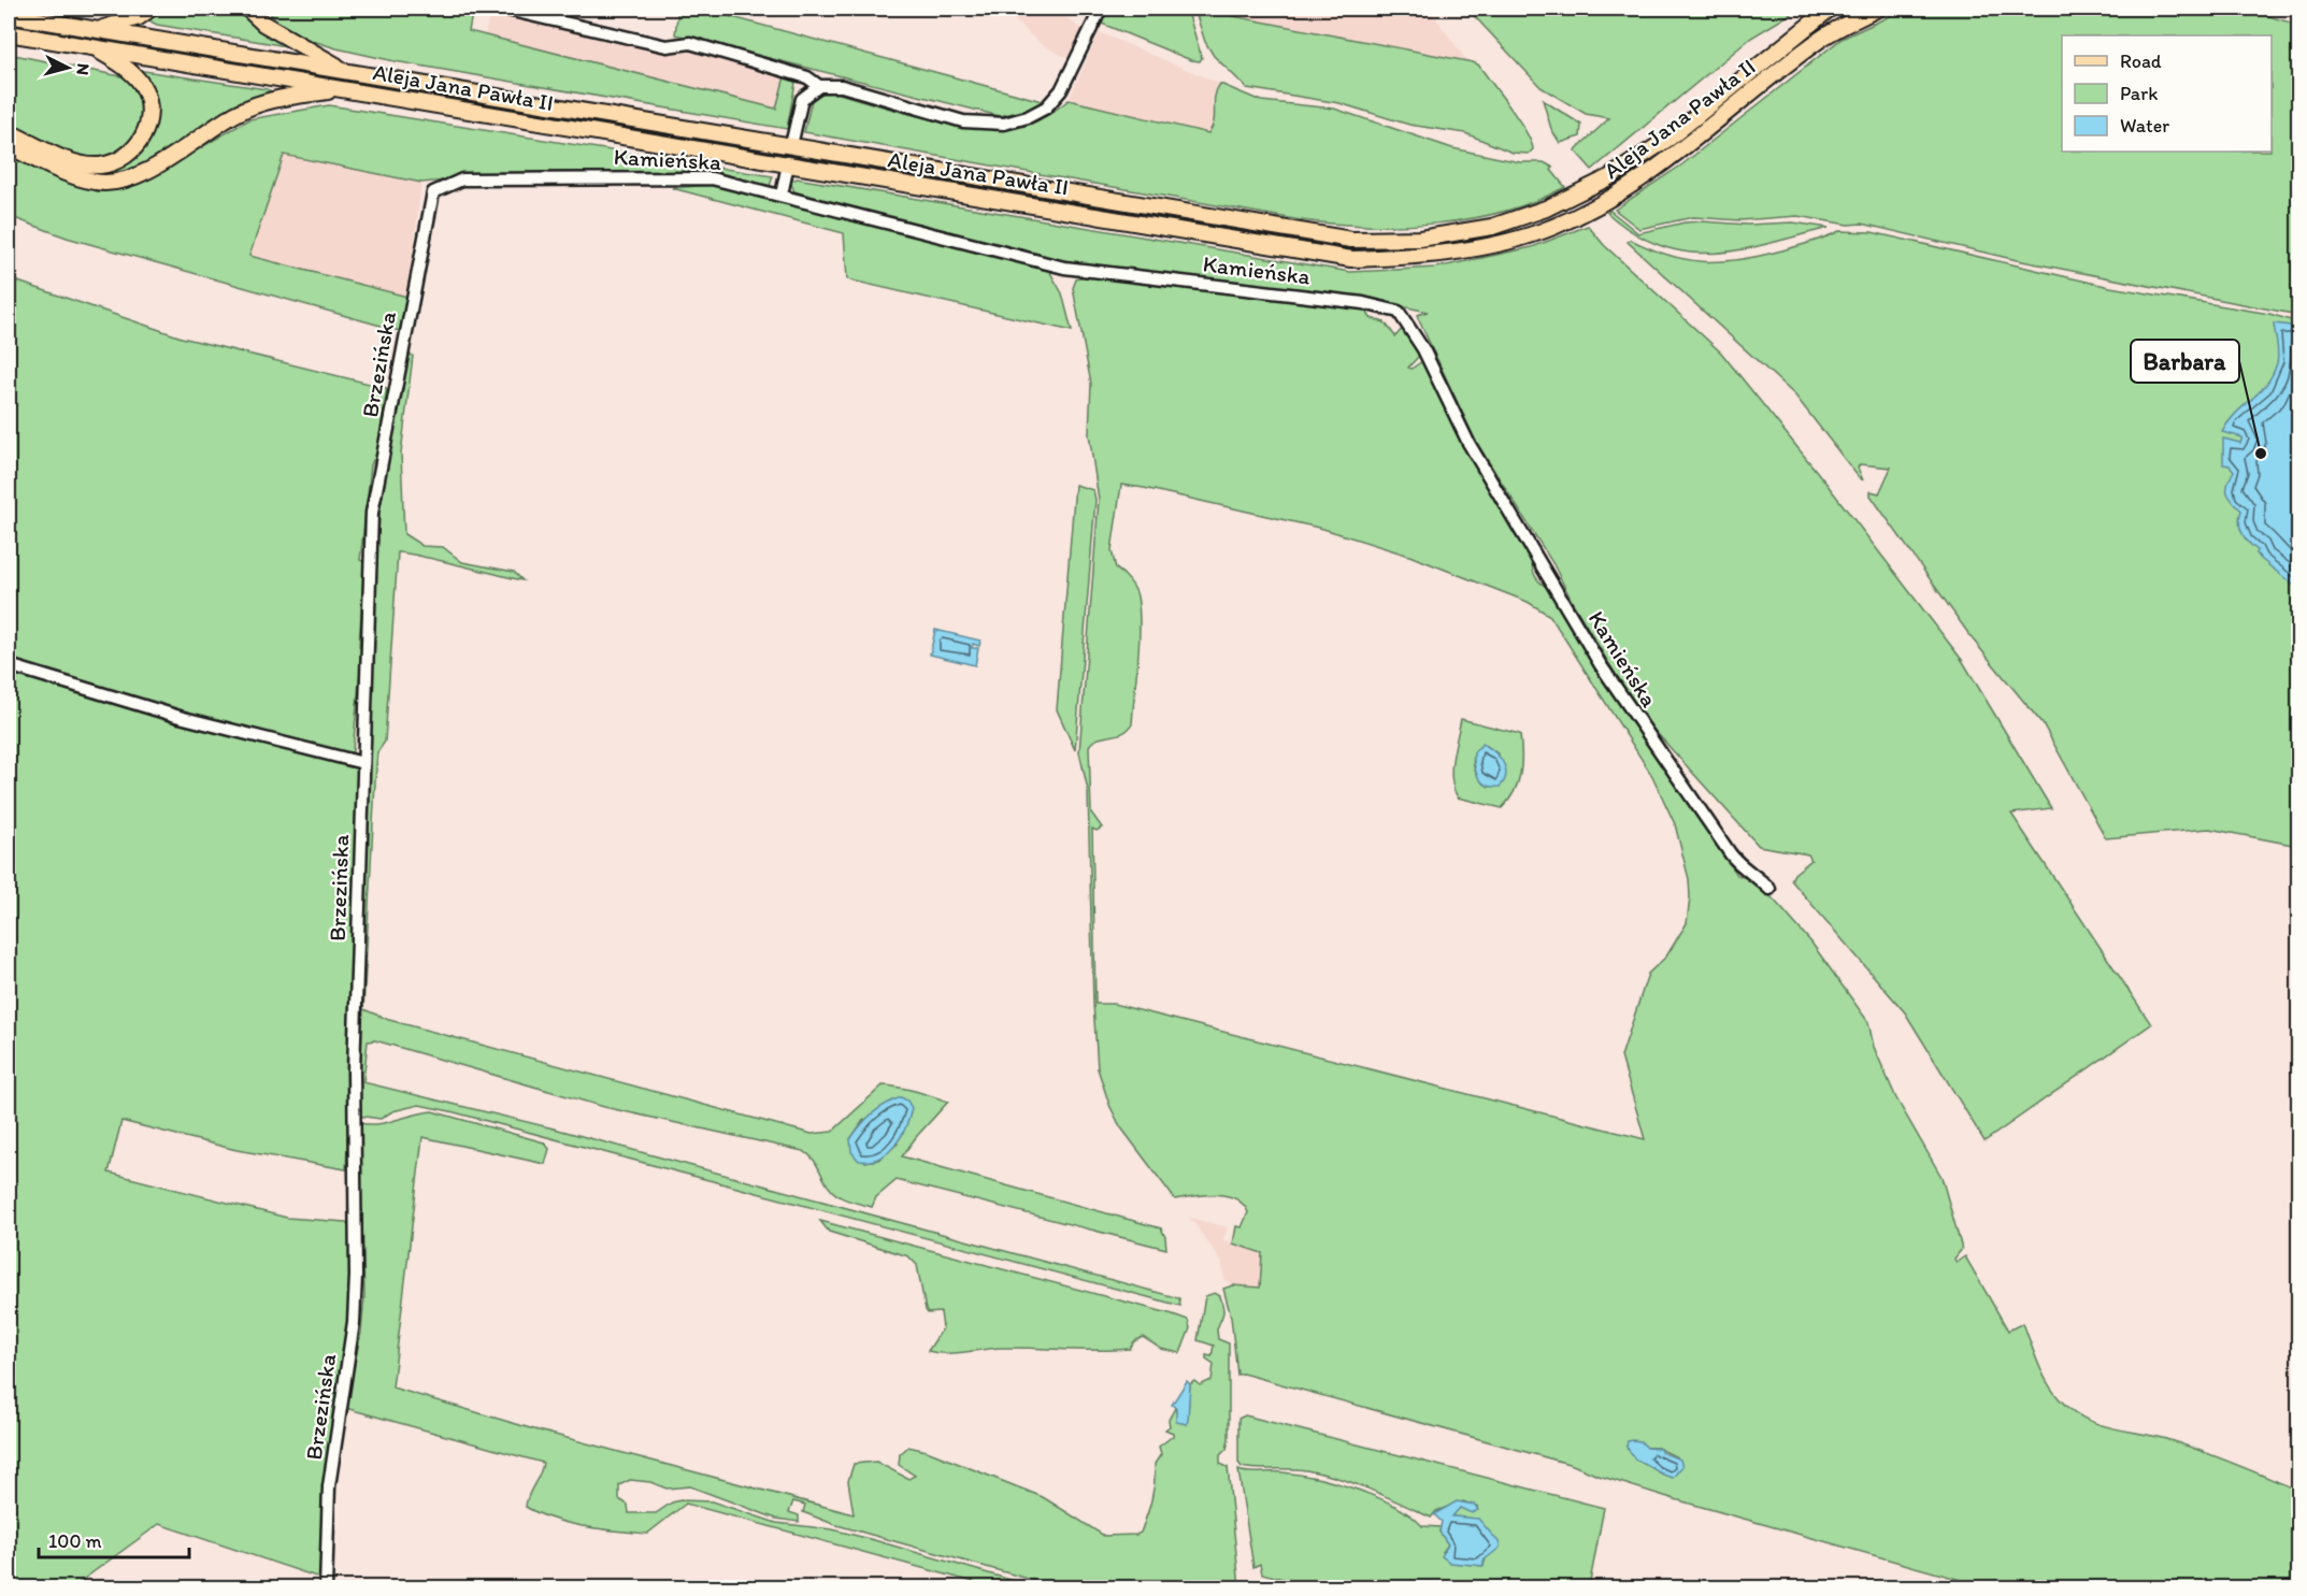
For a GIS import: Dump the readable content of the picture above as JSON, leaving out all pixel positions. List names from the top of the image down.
{
  "streets": {
    "main road": ["Aleja Jana Pawła II"],
    "street": ["Kamieńska", "Brzezińska"]
  },
  "crossings": [
    ["Kamieńska", "Brzezińska"]
  ],
  "places": ["Barbara"],
  "legend": ["Road", "Park", "Water"],
  "scale_bar": "100 m",
  "north": "right"
}
